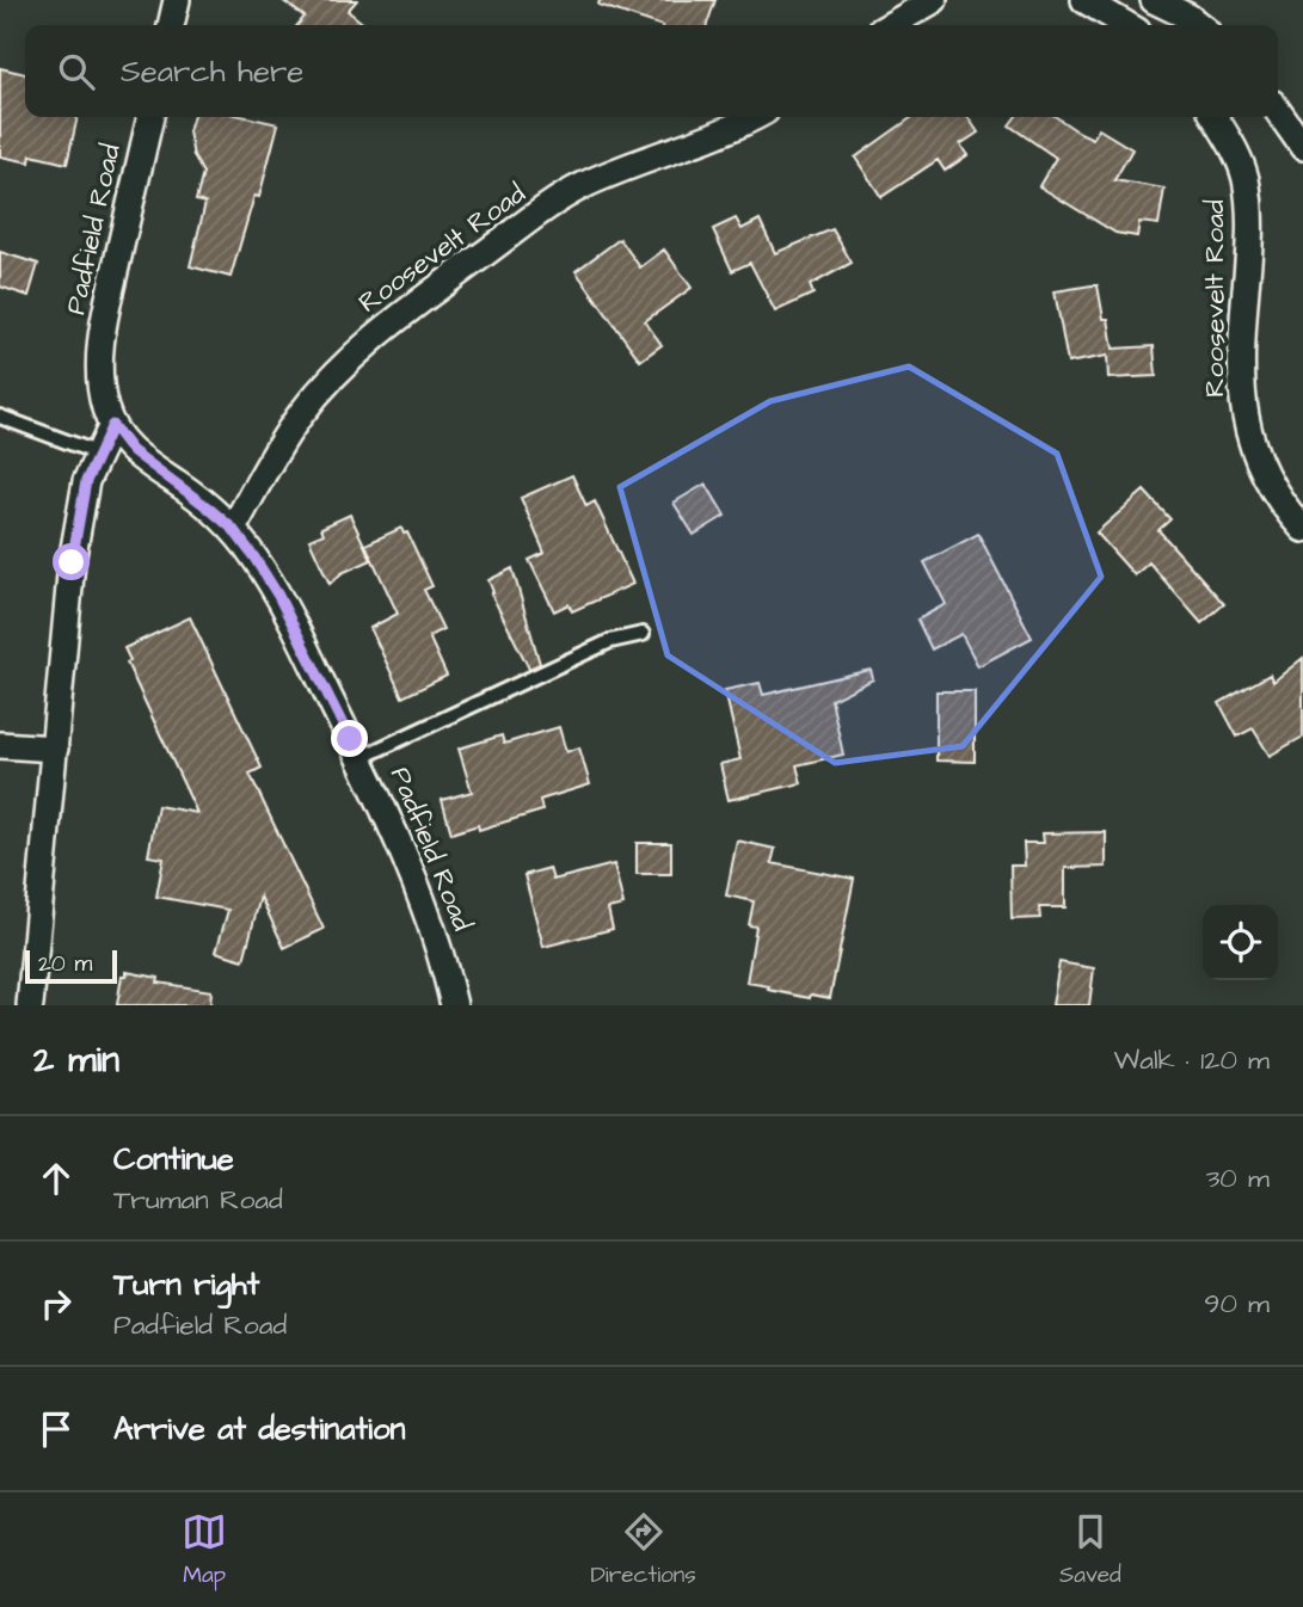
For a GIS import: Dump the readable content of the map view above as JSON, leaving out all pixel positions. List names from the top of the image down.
{
  "streets": {
    "street": ["Padfield Road", "Roosevelt Road"]
  },
  "crossings": [
    ["Padfield Road", "Roosevelt Road"]
  ],
  "scale_bar": "20 m",
  "page": {
    "search": "Search here",
    "scale": "20 m",
    "heading": ["2 min", "Walk · 120 m"],
    "list": [
      ["Continue", "Truman Road", "30 m"],
      ["Turn right", "Padfield Road", "90 m"],
      "Arrive at destination"
    ],
    "nav": ["Map", "Directions", "Saved"]
  }
}
